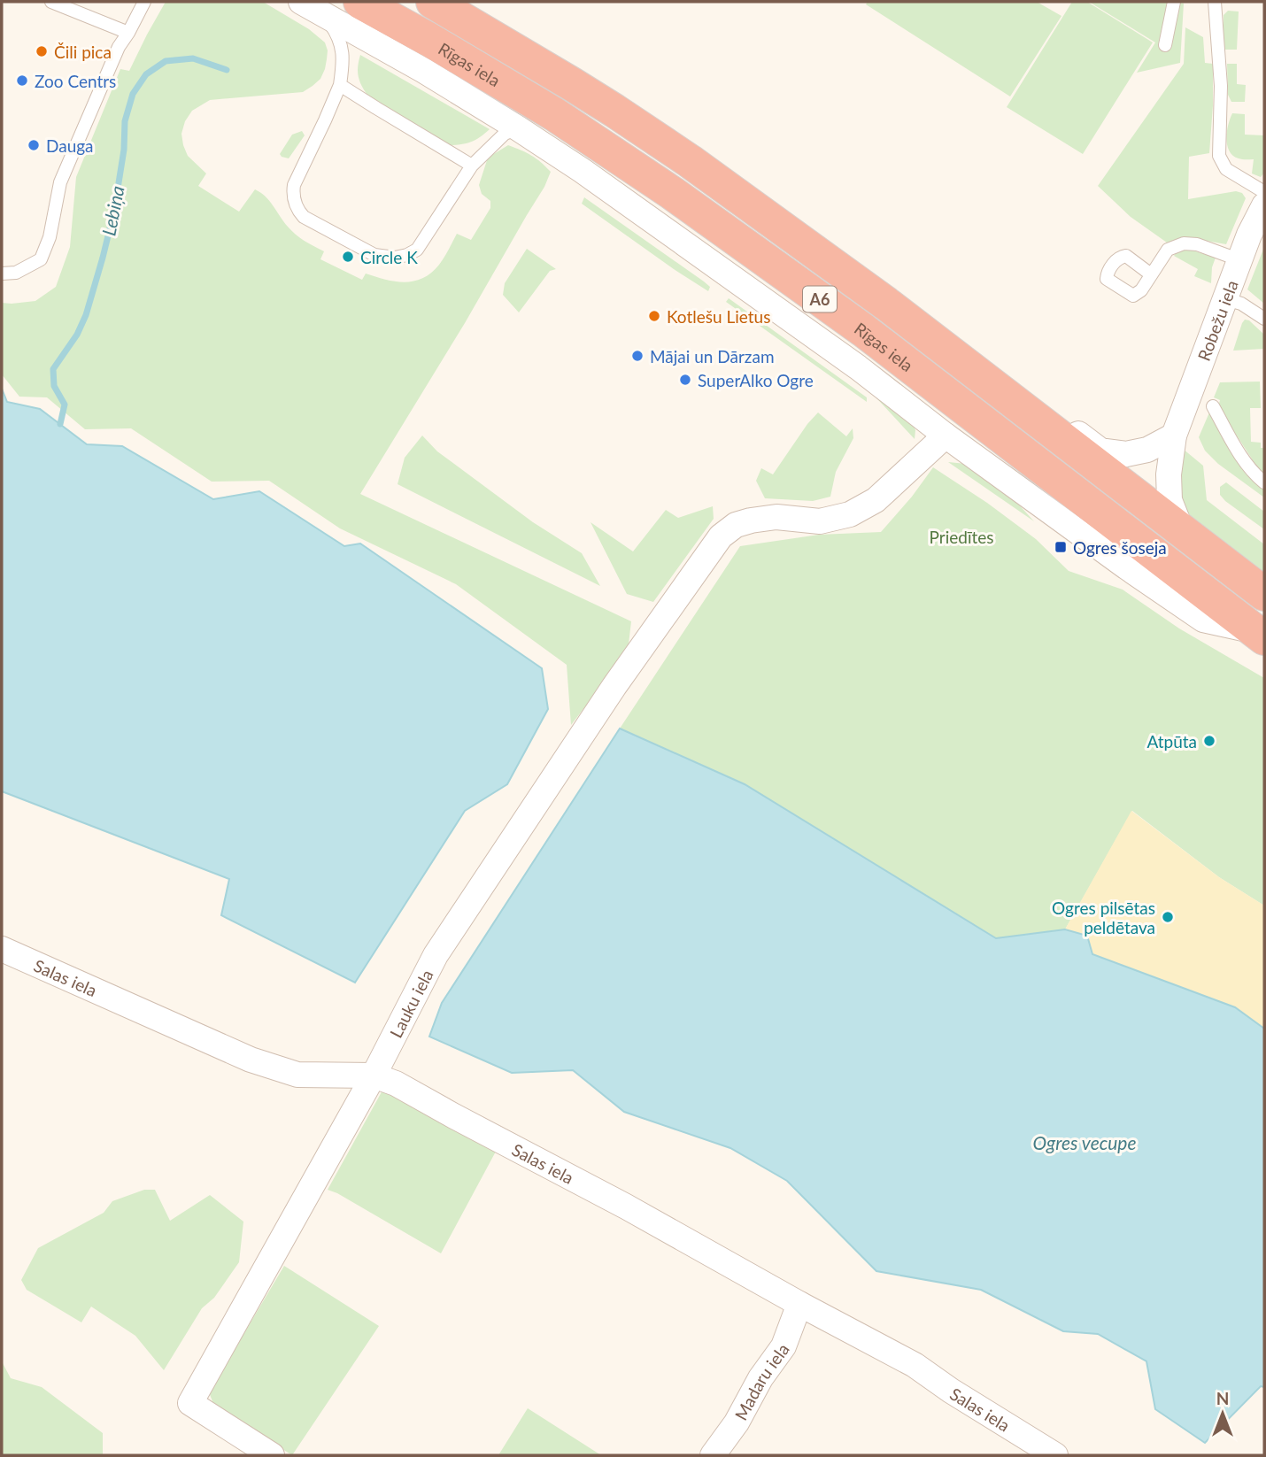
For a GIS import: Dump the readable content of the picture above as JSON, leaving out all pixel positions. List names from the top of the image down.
{
  "streets": {
    "highway": ["Rīgas iela", "A6"],
    "street": [
      "Robežu iela",
      "Salas iela",
      "Lauku iela",
      "Madaru iela"
    ]
  },
  "crossings": [
    ["Rīgas iela", "Robežu iela"],
    ["Salas iela", "Lauku iela"],
    ["Salas iela", "Madaru iela"]
  ],
  "water": ["Lebiņa", "Ogres vecupe"],
  "parks": ["Priedītes"],
  "places": {
    "other": [
      "Čili pica",
      "Zoo Centrs",
      "Dauga",
      "Circle K",
      "Kotlešu Lietus",
      "Mājai un Dārzam",
      "SuperAlko Ogre",
      "Atpūta",
      "Ogres pilsētas peldētava"
    ],
    "transit": ["Ogres šoseja"]
  },
  "north": "top"
}
